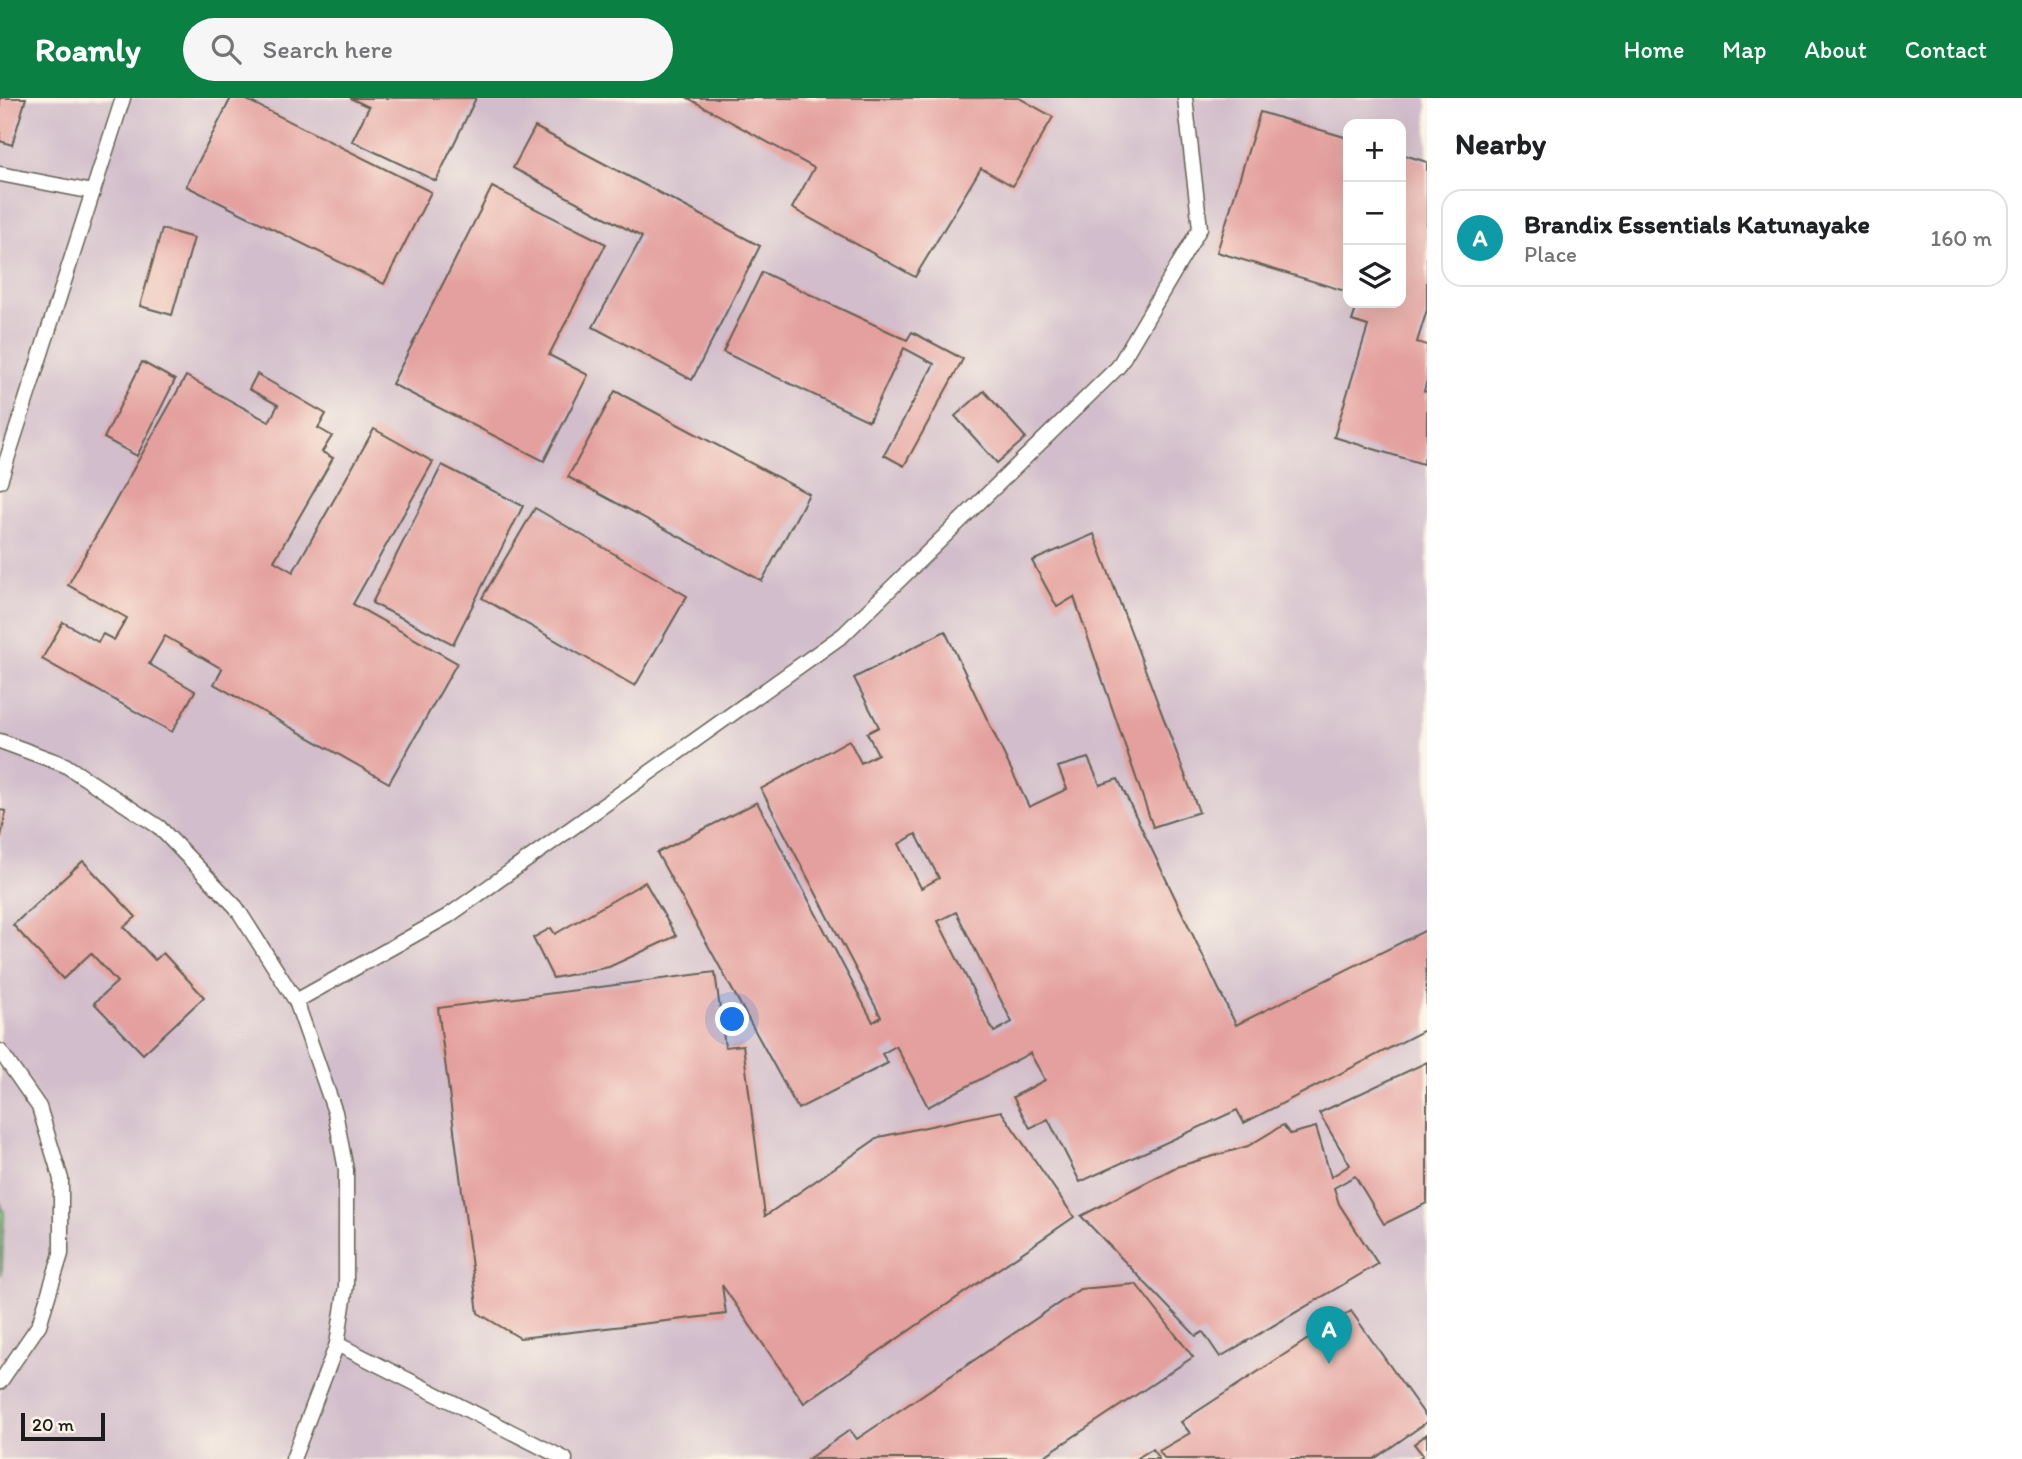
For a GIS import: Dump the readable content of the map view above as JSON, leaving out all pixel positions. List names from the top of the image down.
{
  "scale_bar": "20 m",
  "page": {
    "header": "Roamly",
    "search": "Search here",
    "nav": [
      "Home",
      "Map",
      "About",
      "Contact"
    ],
    "heading": "Nearby",
    "map_buttons": ["+", "−"],
    "list": [
      {
        "mark": "A",
        "name": "Brandix Essentials Katunayake",
        "note": "Place",
        "value": "160 m"
      }
    ],
    "pins": "A",
    "scale": "20 m"
  }
}
